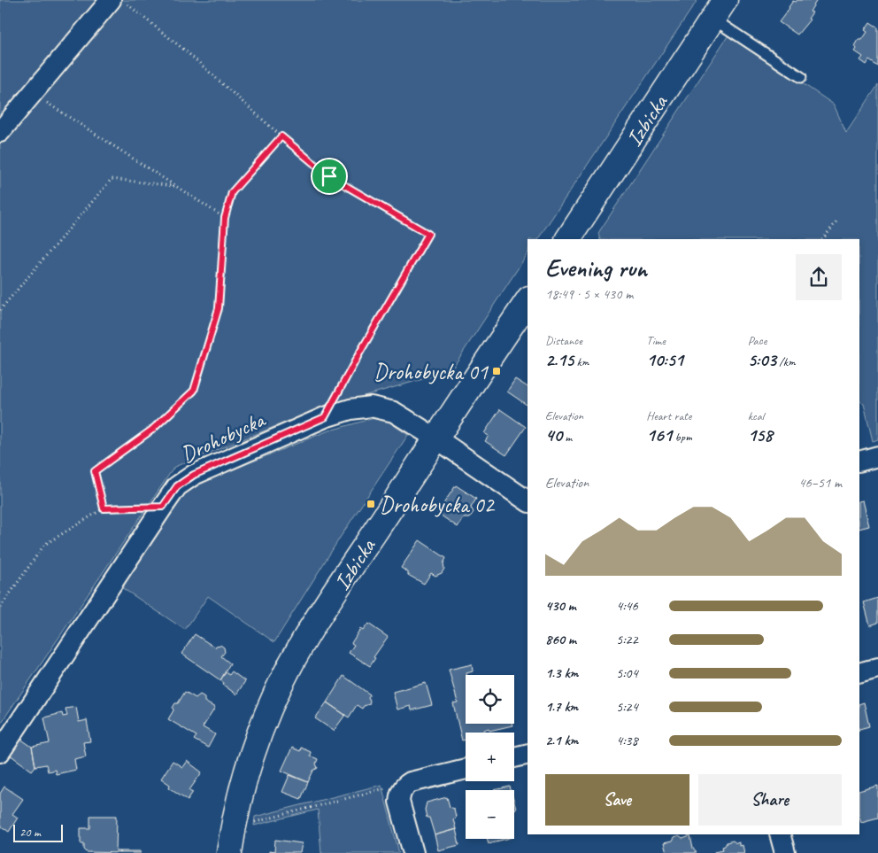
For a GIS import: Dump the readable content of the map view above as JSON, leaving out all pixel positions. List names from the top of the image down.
{
  "streets": {
    "street": ["Izbicka", "Drohobycka"]
  },
  "crossings": [
    ["Izbicka", "Drohobycka"]
  ],
  "places": {
    "transit": ["Drohobycka 01", "Drohobycka 02"]
  },
  "scale_bar": "20 m",
  "page": {
    "heading": ["Evening run", "18:49 · 5 × 430 m"],
    "stats": [
      ["Distance", "2.15 km"],
      ["Time", "10:51"],
      ["Pace", "5:03 /km"],
      ["Elevation", "40 m"],
      ["Heart rate", "161 bpm"],
      ["kcal", "158"]
    ],
    "chart": ["Elevation", "46–51 m"],
    "list": [
      {
        "name": "430 m",
        "note": "4:46"
      },
      {
        "name": "860 m",
        "note": "5:22"
      },
      {
        "name": "1.3 km",
        "note": "5:04"
      },
      {
        "name": "1.7 km",
        "note": "5:24"
      },
      {
        "name": "2.1 km",
        "note": "4:38"
      }
    ],
    "map_buttons": ["+", "−"],
    "buttons": ["Save", "Share"],
    "scale": "20 m"
  }
}
